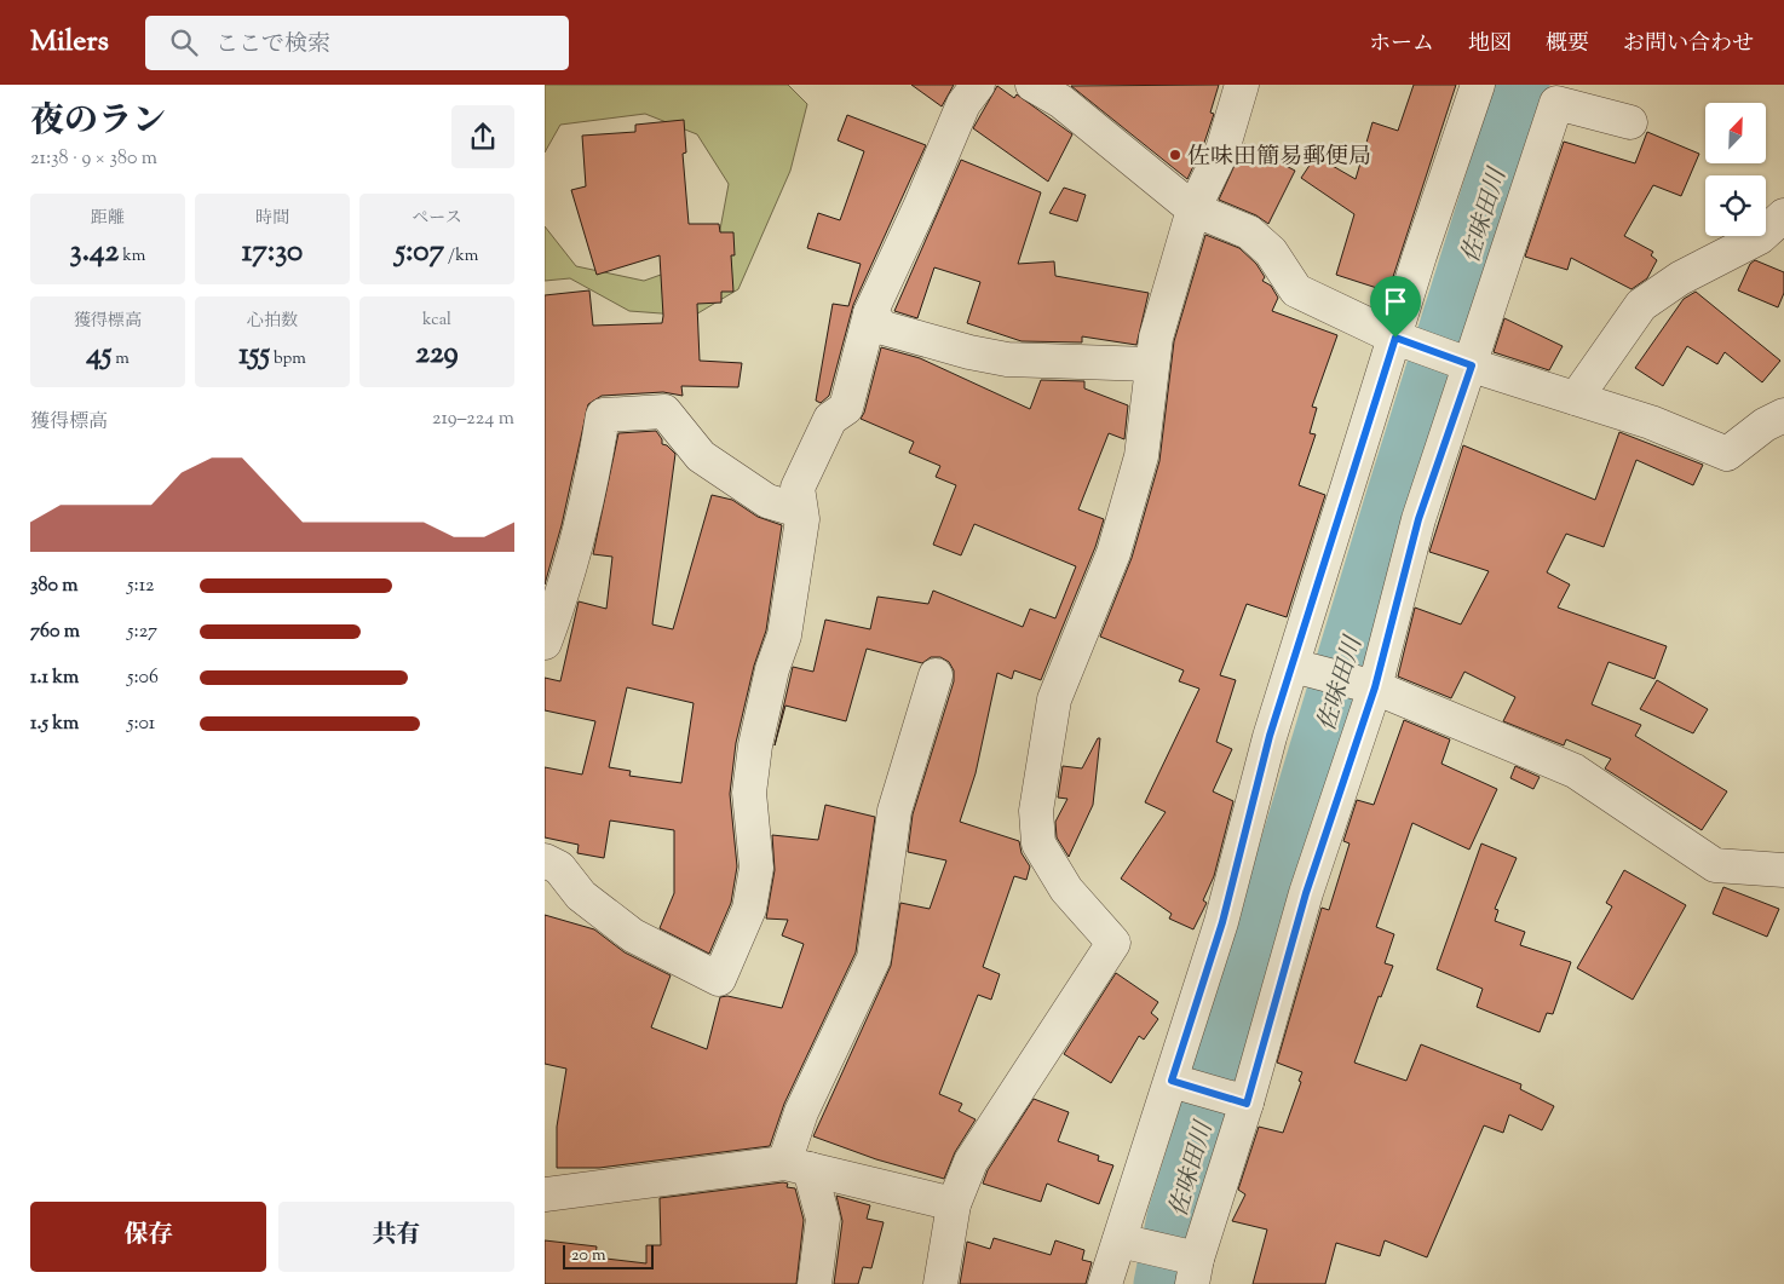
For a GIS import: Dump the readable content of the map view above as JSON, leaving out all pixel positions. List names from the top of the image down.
{
  "water": ["佐味田川"],
  "places": ["佐味田簡易郵便局"],
  "scale_bar": "20 m",
  "north": "top right",
  "page": {
    "header": "Milers",
    "search": "ここで検索",
    "nav": [
      "ホーム",
      "地図",
      "概要",
      "お問い合わせ"
    ],
    "heading": ["夜のラン", "21:38 · 9 × 380 m"],
    "stats": [
      ["距離", "3.42 km"],
      ["時間", "17:30"],
      ["ペース", "5:07 /km"],
      ["獲得標高", "45 m"],
      ["心拍数", "155 bpm"],
      ["kcal", "229"]
    ],
    "chart": ["獲得標高", "219–224 m"],
    "list": [
      {
        "name": "380 m",
        "note": "5:12"
      },
      {
        "name": "760 m",
        "note": "5:27"
      },
      {
        "name": "1.1 km",
        "note": "5:06"
      },
      {
        "name": "1.5 km",
        "note": "5:01"
      }
    ],
    "buttons": ["保存", "共有"],
    "scale": "20 m"
  }
}
